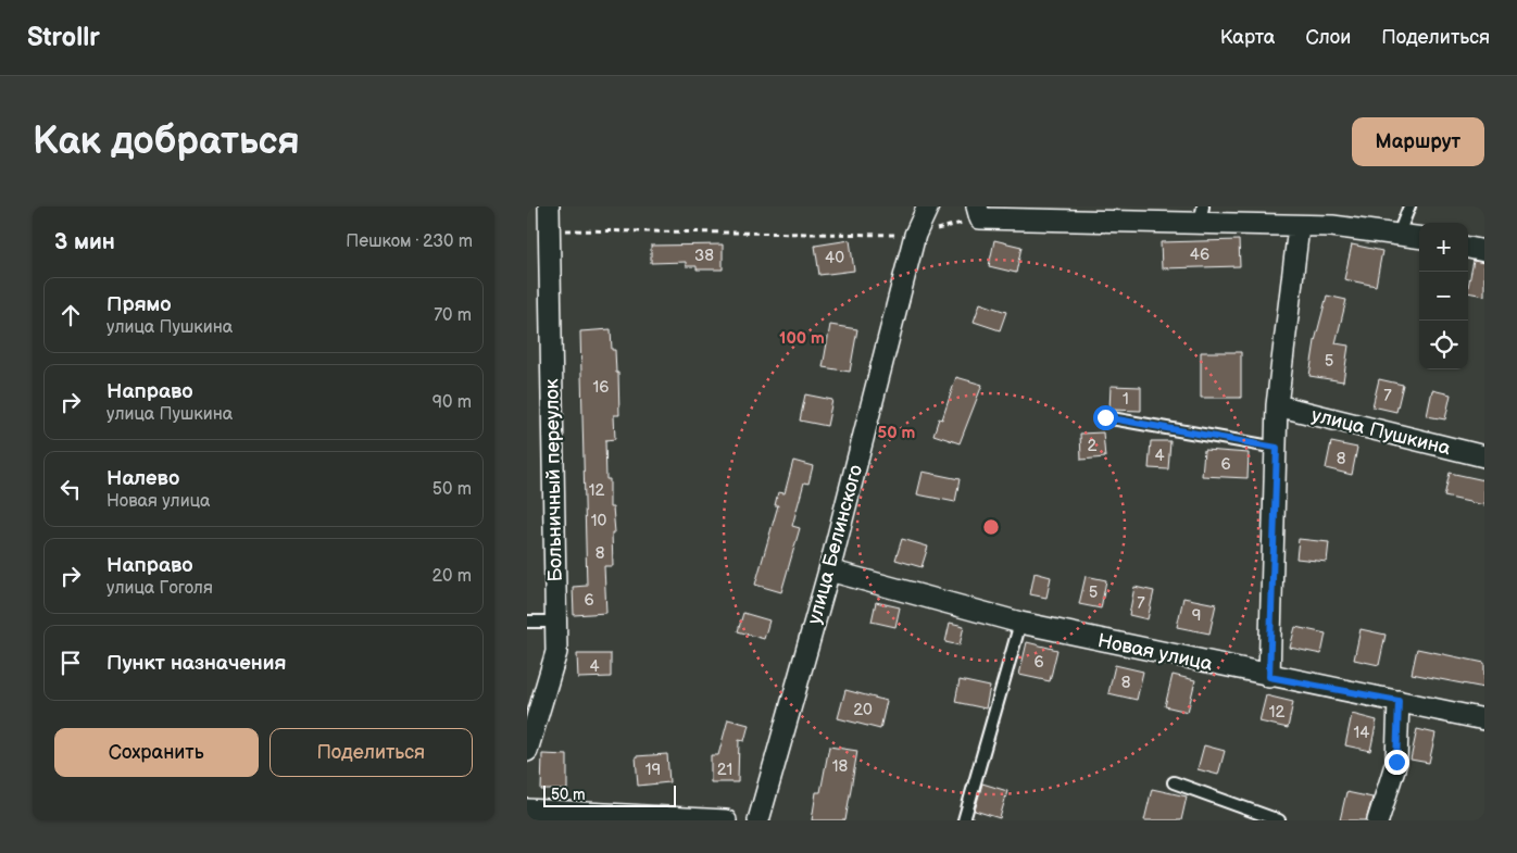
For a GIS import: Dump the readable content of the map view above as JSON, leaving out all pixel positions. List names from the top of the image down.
{
  "streets": {
    "street": [
      "улица Пушкина",
      "Больничный переулок",
      "улица Белинского",
      "Новая улица"
    ]
  },
  "crossings": [
    ["улица Белинского", "Новая улица"]
  ],
  "house_numbers": [
    "46",
    "38",
    "40",
    "5",
    "16",
    "7",
    "1",
    "2",
    "4",
    "8",
    "6",
    "12",
    "10",
    "8",
    "5",
    "6",
    "7",
    "9",
    "6",
    "4",
    "8",
    "20",
    "12",
    "14",
    "18",
    "19",
    "21"
  ],
  "scale_bar": "50 m",
  "page": {
    "header": "Strollr",
    "nav": ["Карта", "Слои", "Поделиться"],
    "buttons": [
      "Маршрут",
      ["Сохранить", "Поделиться"]
    ],
    "title": "Как добраться",
    "heading": ["3 мин", "Пешком · 230 m"],
    "map_buttons": ["+", "−"],
    "list": [
      ["Прямо", "улица Пушкина", "70 m"],
      ["Направо", "улица Пушкина", "90 m"],
      ["Налево", "Новая улица", "50 m"],
      ["Направо", "улица Гоголя", "20 m"],
      "Пункт назначения"
    ],
    "scale": "50 m"
  },
  "rings": ["100 m", "50 m"]
}
